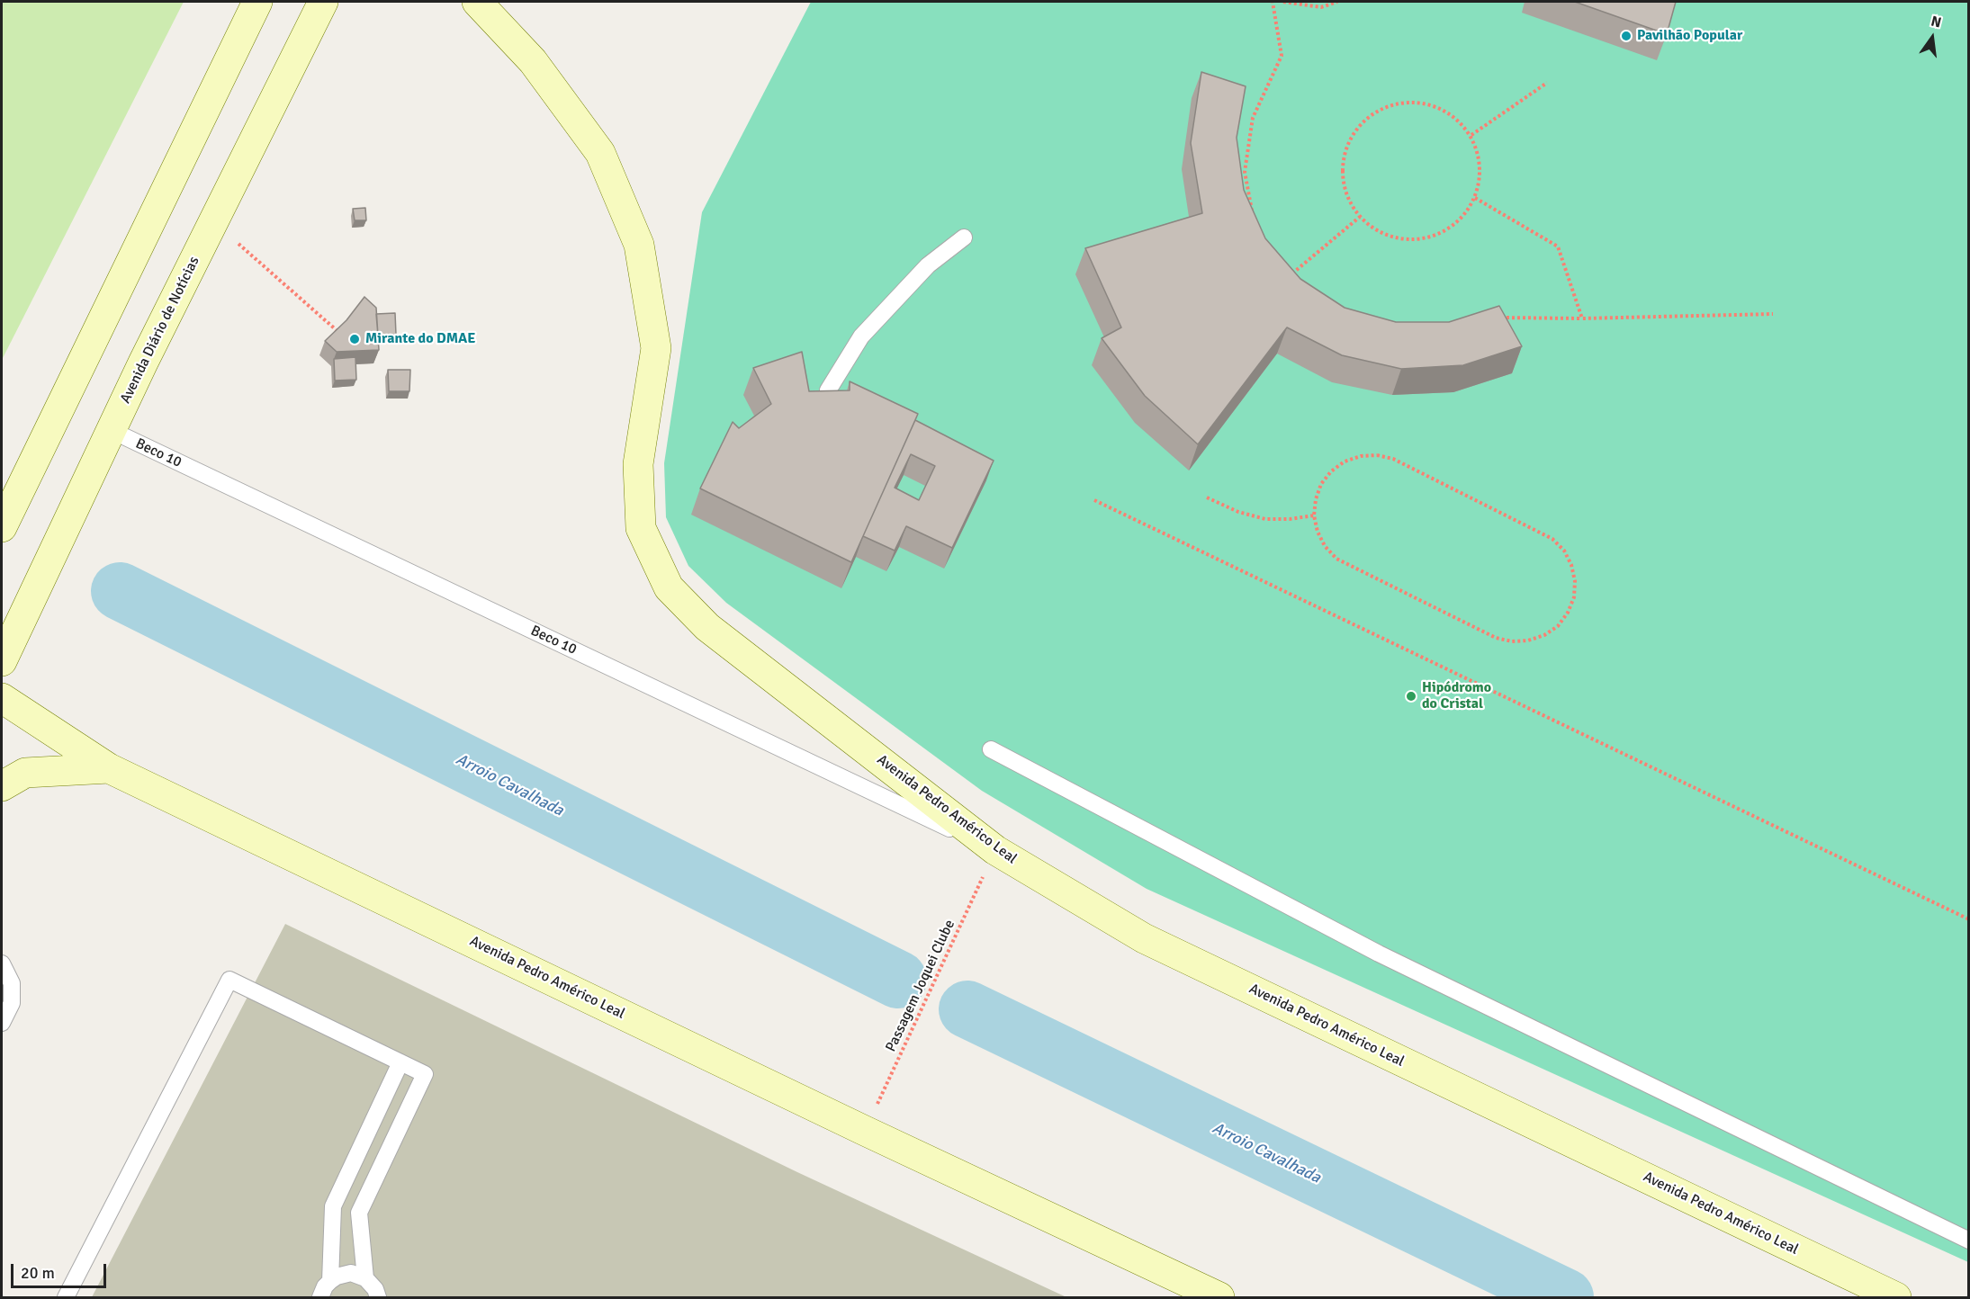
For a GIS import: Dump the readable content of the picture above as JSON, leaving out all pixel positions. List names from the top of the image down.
{
  "streets": {
    "main road": ["Avenida Diário de Notícias", "Avenida Pedro Américo Leal"],
    "lane": ["Beco 10"],
    "path": ["Passagem Joquei Clube"]
  },
  "crossings": [
    ["Avenida Diário de Notícias", "Beco 10"],
    ["Beco 10", "Avenida Pedro Américo Leal"],
    ["Beco 10", "Passagem Joquei Clube"],
    ["Avenida Pedro Américo Leal", "Passagem Joquei Clube"]
  ],
  "water": ["Arroio Cavalhada"],
  "places": ["Pavilhão Popular", "Mirante do DMAE", "Hipódromo do Cristal"],
  "scale_bar": "20 m",
  "north": "top"
}
